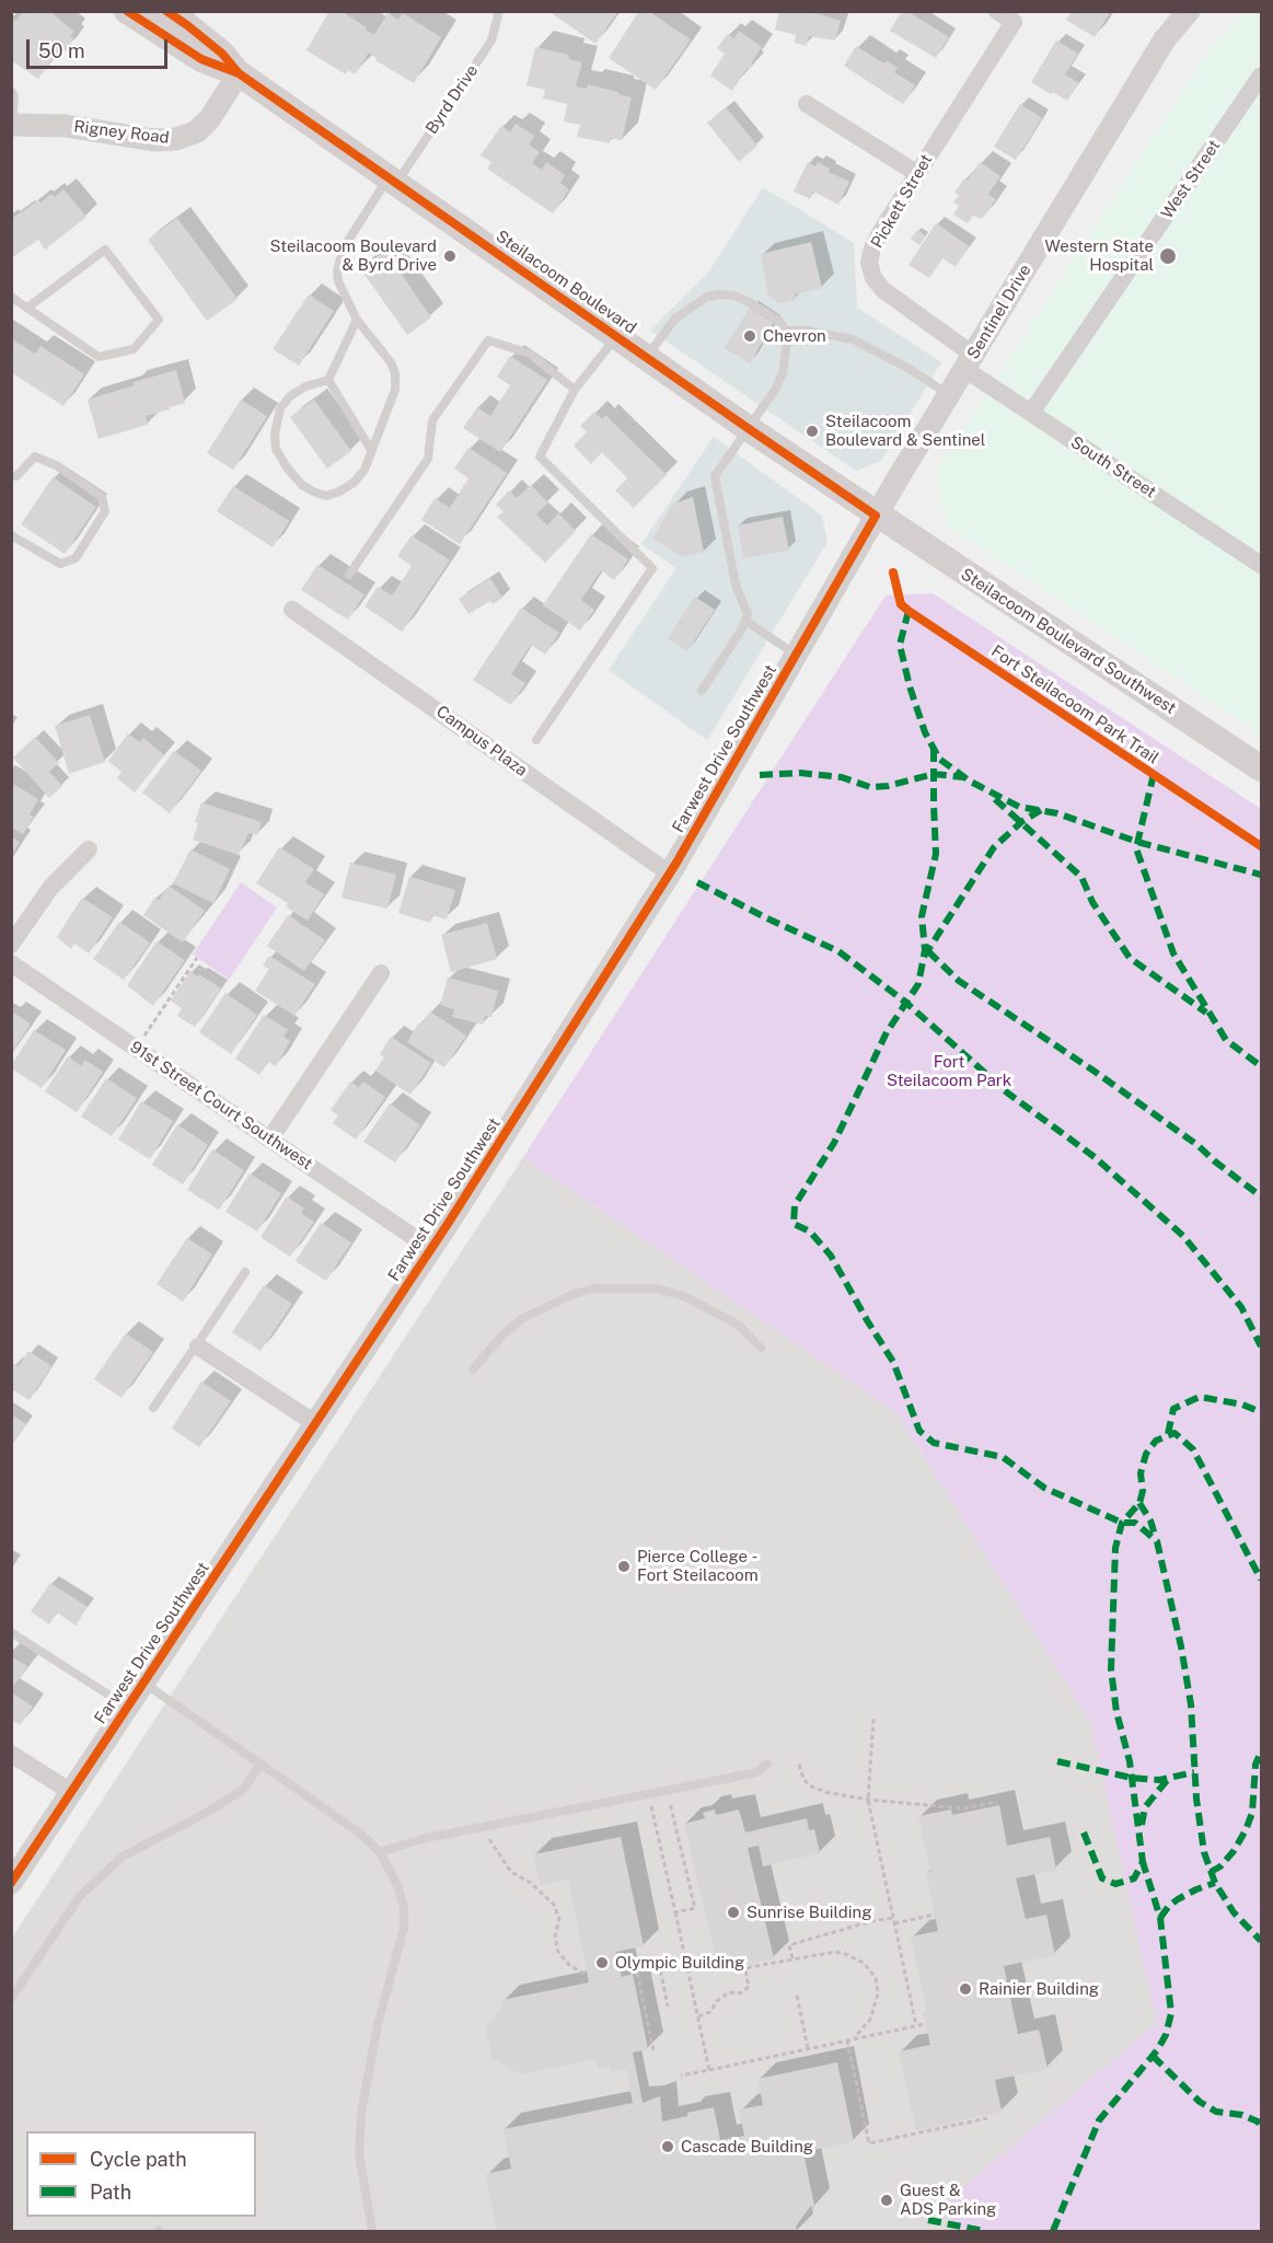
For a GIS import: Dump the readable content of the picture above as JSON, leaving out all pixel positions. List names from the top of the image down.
{
  "streets": {
    "main road": ["Steilacoom Boulevard", "Steilacoom Boulevard Southwest"],
    "street": [
      "Rigney Road",
      "West Street",
      "Pickett Street",
      "Sentinel Drive",
      "South Street",
      "Campus Plaza",
      "Farwest Drive Southwest",
      "91st Street Court Southwest"
    ],
    "lane": ["Byrd Drive"],
    "cycle path": ["Fort Steilacoom Park Trail"]
  },
  "crossings": [
    ["Byrd Drive", "Steilacoom Boulevard"],
    ["Rigney Road", "Steilacoom Boulevard"],
    ["West Street", "South Street"],
    ["Pickett Street", "Sentinel Drive"],
    ["Pickett Street", "South Street"],
    ["Steilacoom Boulevard", "Sentinel Drive"],
    ["Steilacoom Boulevard", "Steilacoom Boulevard Southwest"],
    ["Steilacoom Boulevard", "Campus Plaza"],
    ["Steilacoom Boulevard", "Farwest Drive Southwest"],
    ["Sentinel Drive", "South Street"],
    ["Sentinel Drive", "Steilacoom Boulevard Southwest"],
    ["Sentinel Drive", "Farwest Drive Southwest"],
    ["Steilacoom Boulevard Southwest", "Farwest Drive Southwest"],
    ["Campus Plaza", "Farwest Drive Southwest"],
    ["Farwest Drive Southwest", "91st Street Court Southwest"]
  ],
  "parks": ["Fort Steilacoom Park"],
  "places": [
    "Steilacoom Boulevard & Byrd Drive",
    "Western State Hospital",
    "Chevron",
    "Steilacoom Boulevard & Sentinel",
    "Pierce College - Fort Steilacoom",
    "Sunrise Building",
    "Olympic Building",
    "Rainier Building",
    "Cascade Building",
    "Guest & ADS Parking"
  ],
  "legend": ["Cycle path", "Path"],
  "scale_bar": "50 m"
}
